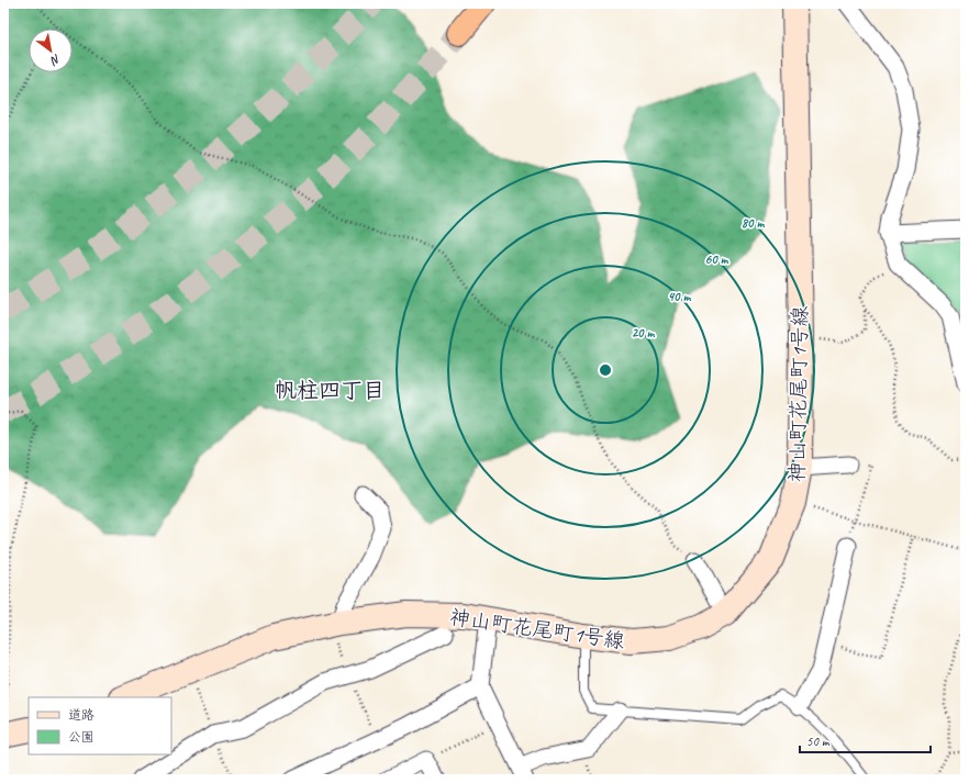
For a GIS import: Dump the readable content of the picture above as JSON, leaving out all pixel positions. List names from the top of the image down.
{
  "streets": {
    "street": ["神山町花尾町1号線"]
  },
  "districts": ["帆柱四丁目"],
  "legend": ["道路", "公園"],
  "scale_bar": "50 m",
  "north": "bottom right",
  "rings": [
    "80 m",
    "60 m",
    "40 m",
    "20 m"
  ]
}
